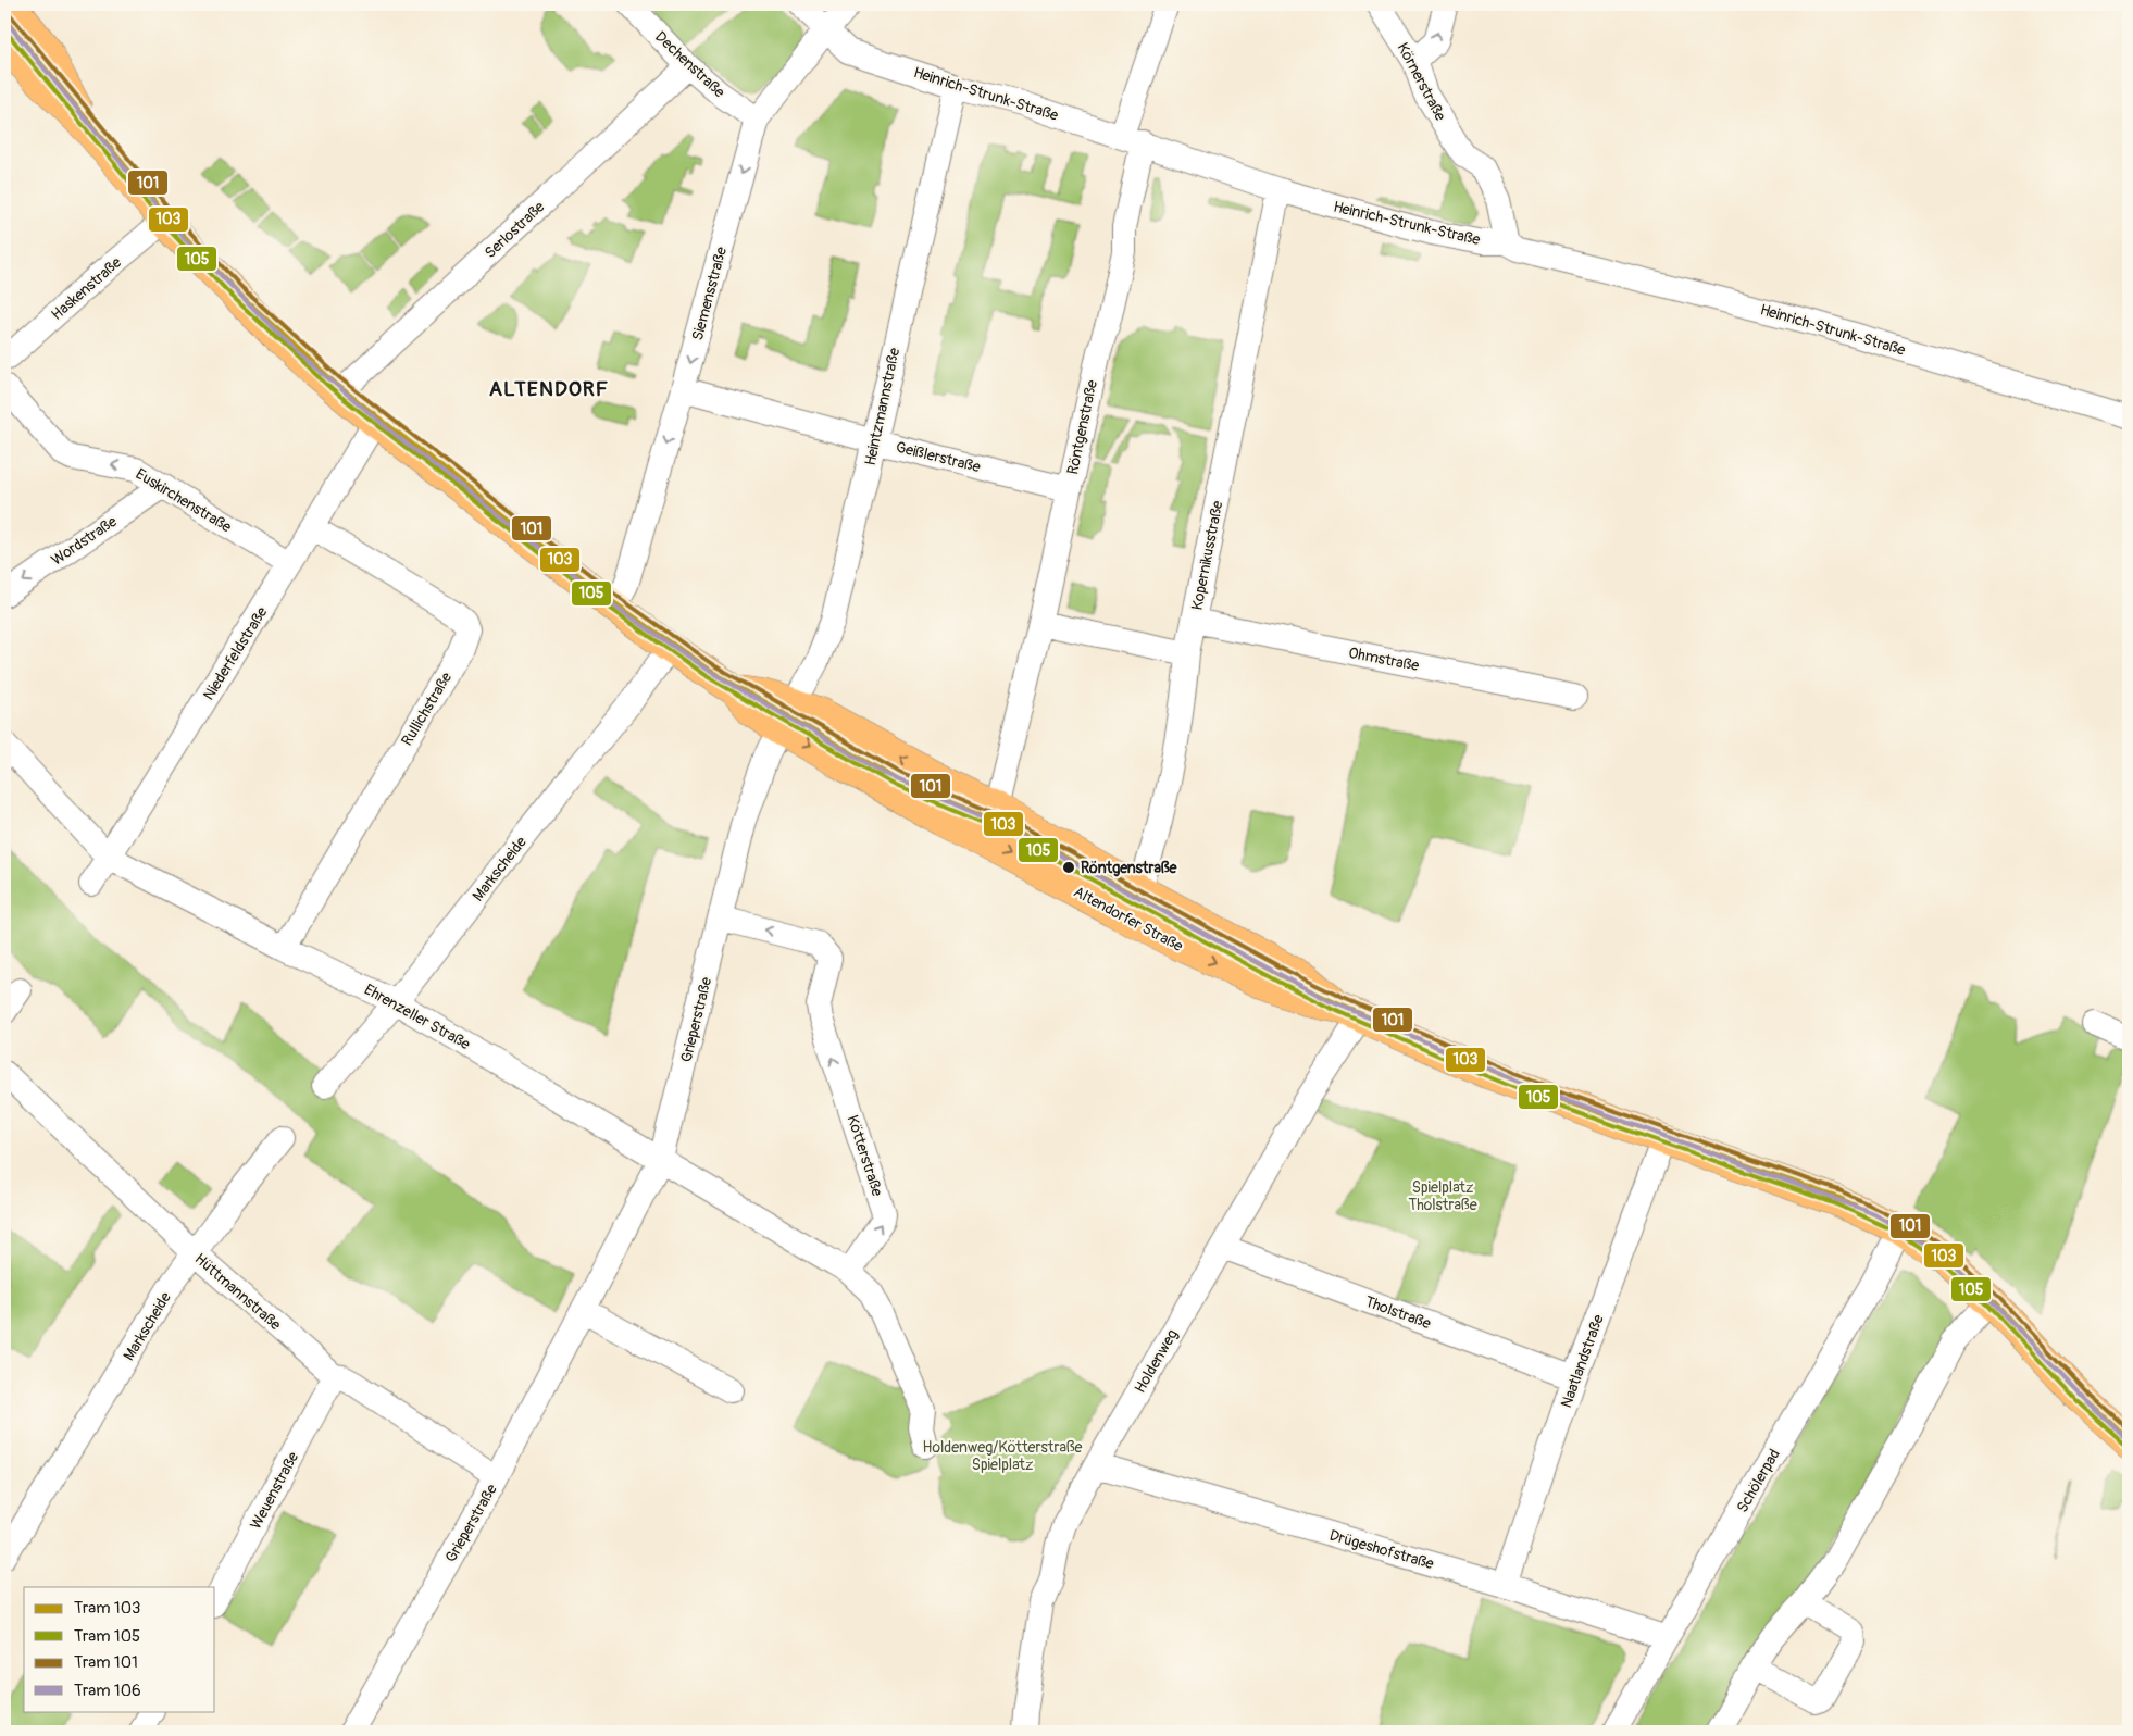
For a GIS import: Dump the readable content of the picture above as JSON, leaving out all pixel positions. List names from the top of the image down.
{
  "streets": {
    "main road": ["Altendorfer Straße"],
    "street": [
      "Dechenstraße",
      "Körnerstraße",
      "Heinrich-Strunk-Straße",
      "Serlostraße",
      "Haskenstraße",
      "Siemensstraße",
      "Heintzmannstraße",
      "Röntgenstraße",
      "Geißlerstraße",
      "Euskirchenstraße",
      "Wordstraße",
      "Kopernikusstraße",
      "Niederfeldstraße",
      "Ohmstraße",
      "Rullichstraße",
      "Markscheide",
      "Ehrenzeller Straße",
      "Grieperstraße",
      "Kötterstraße",
      "Hüttmannstraße",
      "Tholstraße",
      "Holdenweg",
      "Naatlandstraße",
      "Schölerpad",
      "Weuenstraße",
      "Drügeshofstraße"
    ]
  },
  "crossings": [
    ["Dechenstraße", "Serlostraße"],
    ["Dechenstraße", "Siemensstraße"],
    ["Körnerstraße", "Heinrich-Strunk-Straße"],
    ["Heinrich-Strunk-Straße", "Siemensstraße"],
    ["Heinrich-Strunk-Straße", "Heintzmannstraße"],
    ["Heinrich-Strunk-Straße", "Röntgenstraße"],
    ["Heinrich-Strunk-Straße", "Kopernikusstraße"],
    ["Serlostraße", "Altendorfer Straße"],
    ["Haskenstraße", "Altendorfer Straße"],
    ["Siemensstraße", "Geißlerstraße"],
    ["Siemensstraße", "Altendorfer Straße"],
    ["Heintzmannstraße", "Geißlerstraße"],
    ["Heintzmannstraße", "Altendorfer Straße"],
    ["Heintzmannstraße", "Grieperstraße"],
    ["Röntgenstraße", "Geißlerstraße"],
    ["Röntgenstraße", "Altendorfer Straße"],
    ["Euskirchenstraße", "Wordstraße"],
    ["Euskirchenstraße", "Niederfeldstraße"],
    ["Kopernikusstraße", "Ohmstraße"],
    ["Kopernikusstraße", "Altendorfer Straße"],
    ["Niederfeldstraße", "Rullichstraße"],
    ["Niederfeldstraße", "Altendorfer Straße"],
    ["Niederfeldstraße", "Ehrenzeller Straße"],
    ["Rullichstraße", "Ehrenzeller Straße"],
    ["Markscheide", "Altendorfer Straße"],
    ["Markscheide", "Ehrenzeller Straße"],
    ["Markscheide", "Hüttmannstraße"],
    ["Altendorfer Straße", "Grieperstraße"],
    ["Altendorfer Straße", "Holdenweg"],
    ["Altendorfer Straße", "Naatlandstraße"],
    ["Altendorfer Straße", "Schölerpad"],
    ["Ehrenzeller Straße", "Grieperstraße"],
    ["Ehrenzeller Straße", "Kötterstraße"],
    ["Grieperstraße", "Kötterstraße"],
    ["Grieperstraße", "Hüttmannstraße"],
    ["Hüttmannstraße", "Weuenstraße"],
    ["Tholstraße", "Holdenweg"],
    ["Tholstraße", "Naatlandstraße"],
    ["Holdenweg", "Drügeshofstraße"],
    ["Naatlandstraße", "Drügeshofstraße"],
    ["Schölerpad", "Drügeshofstraße"]
  ],
  "one_way": [
    "Siemensstraße",
    "Euskirchenstraße",
    "Wordstraße",
    "Kötterstraße"
  ],
  "districts": ["ALTENDORF"],
  "parks": ["Spielplatz Tholstraße", "Holdenweg/Kötterstraße Spielplatz"],
  "places": ["Röntgenstraße"],
  "lines": [
    "tram line 101",
    "tram line 103",
    "tram line 106",
    "tram line 105"
  ],
  "legend": [
    "Tram 103",
    "Tram 105",
    "Tram 101",
    "Tram 106"
  ]
}
